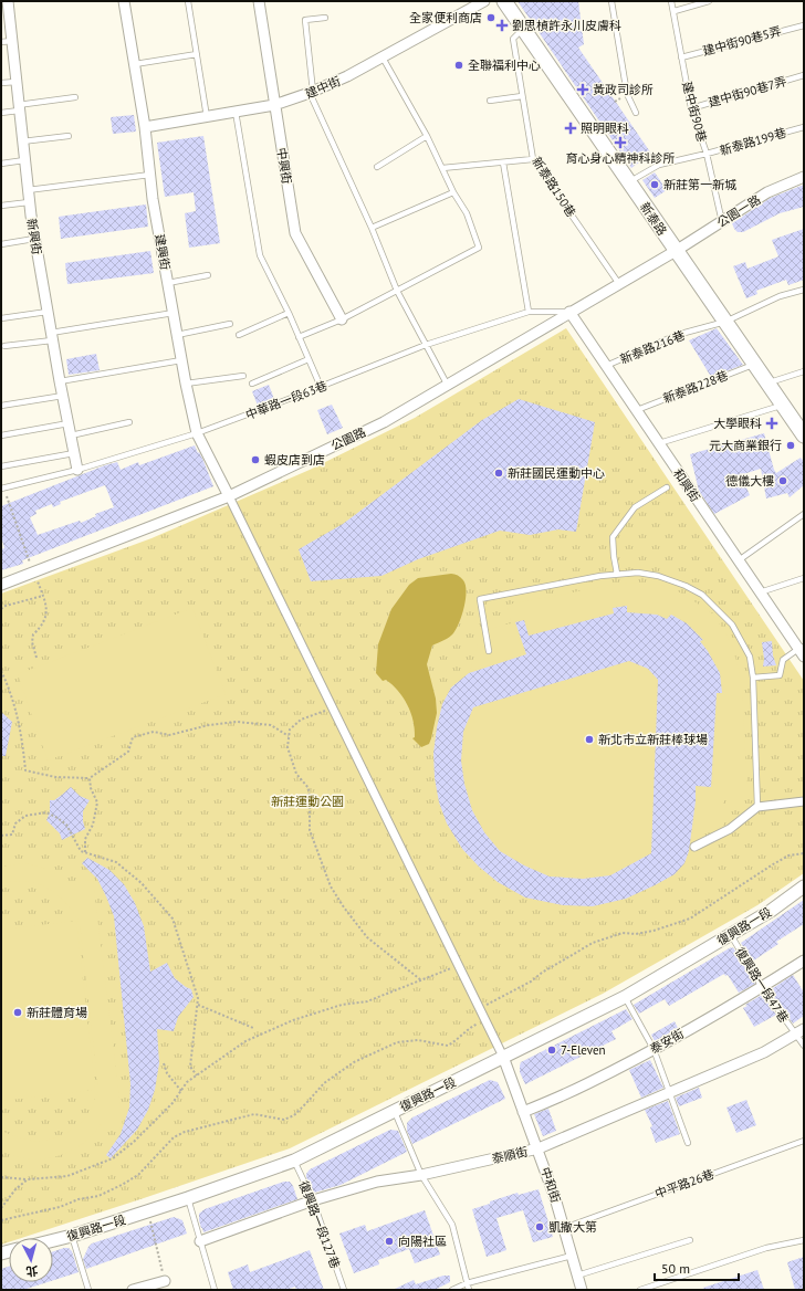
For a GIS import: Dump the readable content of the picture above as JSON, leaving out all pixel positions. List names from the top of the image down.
{
  "streets": {
    "main road": ["新泰路"],
    "street": [
      "建中街",
      "中興街",
      "公園一路",
      "新興街",
      "建興街",
      "公園路",
      "和興街",
      "復興路一段",
      "泰安街",
      "泰順街",
      "中和街"
    ],
    "lane": [
      "建中街90巷5弄",
      "建中街90巷7弄",
      "建中街90巷",
      "新泰路199巷",
      "新泰路150巷",
      "新泰路216巷",
      "新泰路228巷",
      "中華路一段63巷",
      "復興路一段47巷",
      "中平路26巷",
      "復興路一段127巷"
    ]
  },
  "crossings": [
    ["建中街90巷5弄", "建中街90巷"],
    ["建中街", "中興街"],
    ["建中街", "建興街"],
    ["建中街90巷7弄", "建中街90巷"],
    ["建中街90巷", "新泰路199巷"],
    ["建中街90巷", "公園一路"],
    ["新泰路199巷", "新泰路"],
    ["新泰路150巷", "新泰路"],
    ["新泰路150巷", "公園路"],
    ["公園一路", "新泰路"],
    ["公園一路", "公園路"],
    ["新泰路", "新泰路216巷"],
    ["新泰路", "新泰路228巷"],
    ["新泰路", "公園路"],
    ["新興街", "中華路一段63巷"],
    ["建興街", "中華路一段63巷"],
    ["建興街", "公園路"],
    ["新泰路216巷", "和興街"],
    ["新泰路228巷", "和興街"],
    ["中華路一段63巷", "公園路"],
    ["中華路一段63巷", "和興街"],
    ["公園路", "和興街"],
    ["復興路一段", "復興路一段47巷"],
    ["復興路一段", "中和街"],
    ["復興路一段", "復興路一段127巷"],
    ["復興路一段47巷", "泰安街"],
    ["復興路一段47巷", "泰順街"],
    ["泰安街", "中和街"],
    ["泰順街", "中和街"],
    ["泰順街", "復興路一段127巷"],
    ["中平路26巷", "中和街"]
  ],
  "parks": ["新莊運動公園"],
  "places": {
    "other": [
      "全家便利商店",
      "全聯福利中心",
      "新莊第一新城",
      "元大商業銀行",
      "蝦皮店到店",
      "新莊國民運動中心",
      "德儀大樓",
      "新北市立新莊棒球場",
      "新莊體育場",
      "7-Eleven",
      "凱撒大第",
      "向陽社區"
    ],
    "health": [
      "劉思楨許永川皮膚科",
      "黃政司診所",
      "照明眼科",
      "育心身心精神科診所",
      "大學眼科"
    ]
  },
  "scale_bar": "50 m",
  "north": "bottom"
}
